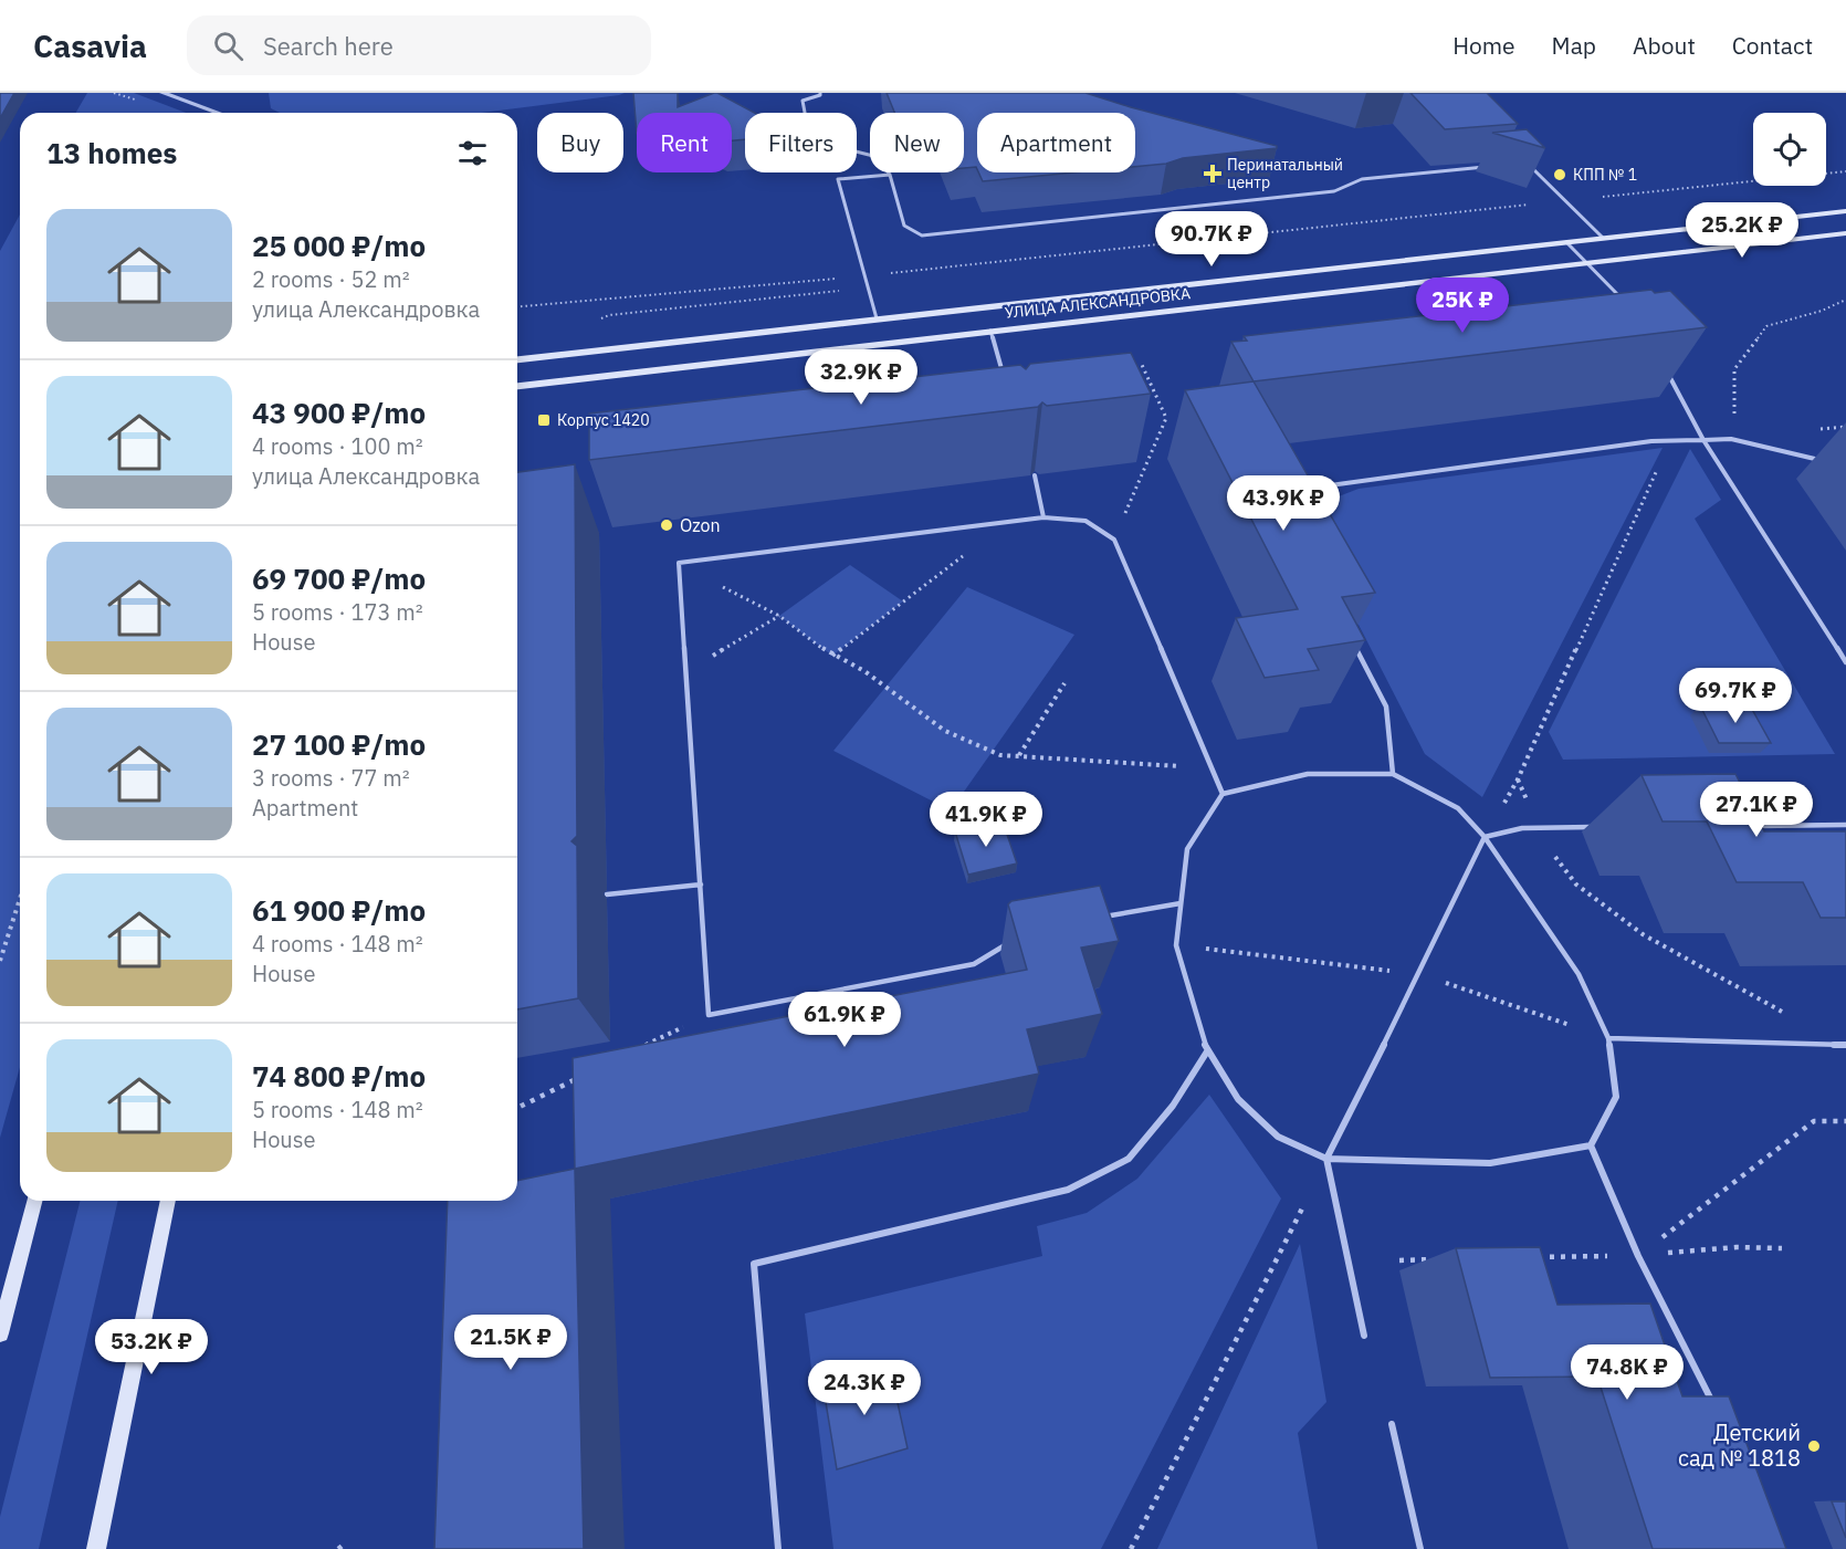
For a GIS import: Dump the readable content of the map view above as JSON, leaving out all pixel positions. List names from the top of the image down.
{
  "streets": {
    "main road": ["УЛИЦА АЛЕКСАНДРОВКА"]
  },
  "places": {
    "health": ["Перинатальный центр"],
    "other": ["КПП № 1", "Ozon", "Детский сад № 1818"],
    "transit": ["Корпус 1420"]
  },
  "page": {
    "header": "Casavia",
    "search": "Search here",
    "nav": [
      "Home",
      "Map",
      "About",
      "Contact"
    ],
    "chip": [
      "Buy",
      "Rent",
      "Filters",
      "New",
      "Apartment"
    ],
    "heading": "13 homes",
    "list": [
      {
        "name": "25 000 ₽/mo",
        "note": "2 rooms · 52 m² · улица Александровка"
      },
      {
        "name": "43 900 ₽/mo",
        "note": "4 rooms · 100 m² · улица Александровка"
      },
      {
        "name": "69 700 ₽/mo",
        "note": "5 rooms · 173 m² · House"
      },
      {
        "name": "27 100 ₽/mo",
        "note": "3 rooms · 77 m² · Apartment"
      },
      {
        "name": "61 900 ₽/mo",
        "note": "4 rooms · 148 m² · House"
      },
      {
        "name": "74 800 ₽/mo",
        "note": "5 rooms · 148 m² · House"
      }
    ],
    "price": [
      "25.2K ₽",
      "90.7K ₽",
      "25K ₽",
      "32.9K ₽",
      "43.9K ₽",
      "69.7K ₽",
      "27.1K ₽",
      "41.9K ₽",
      "61.9K ₽",
      "21.5K ₽",
      "53.2K ₽",
      "74.8K ₽",
      "24.3K ₽"
    ]
  }
}
